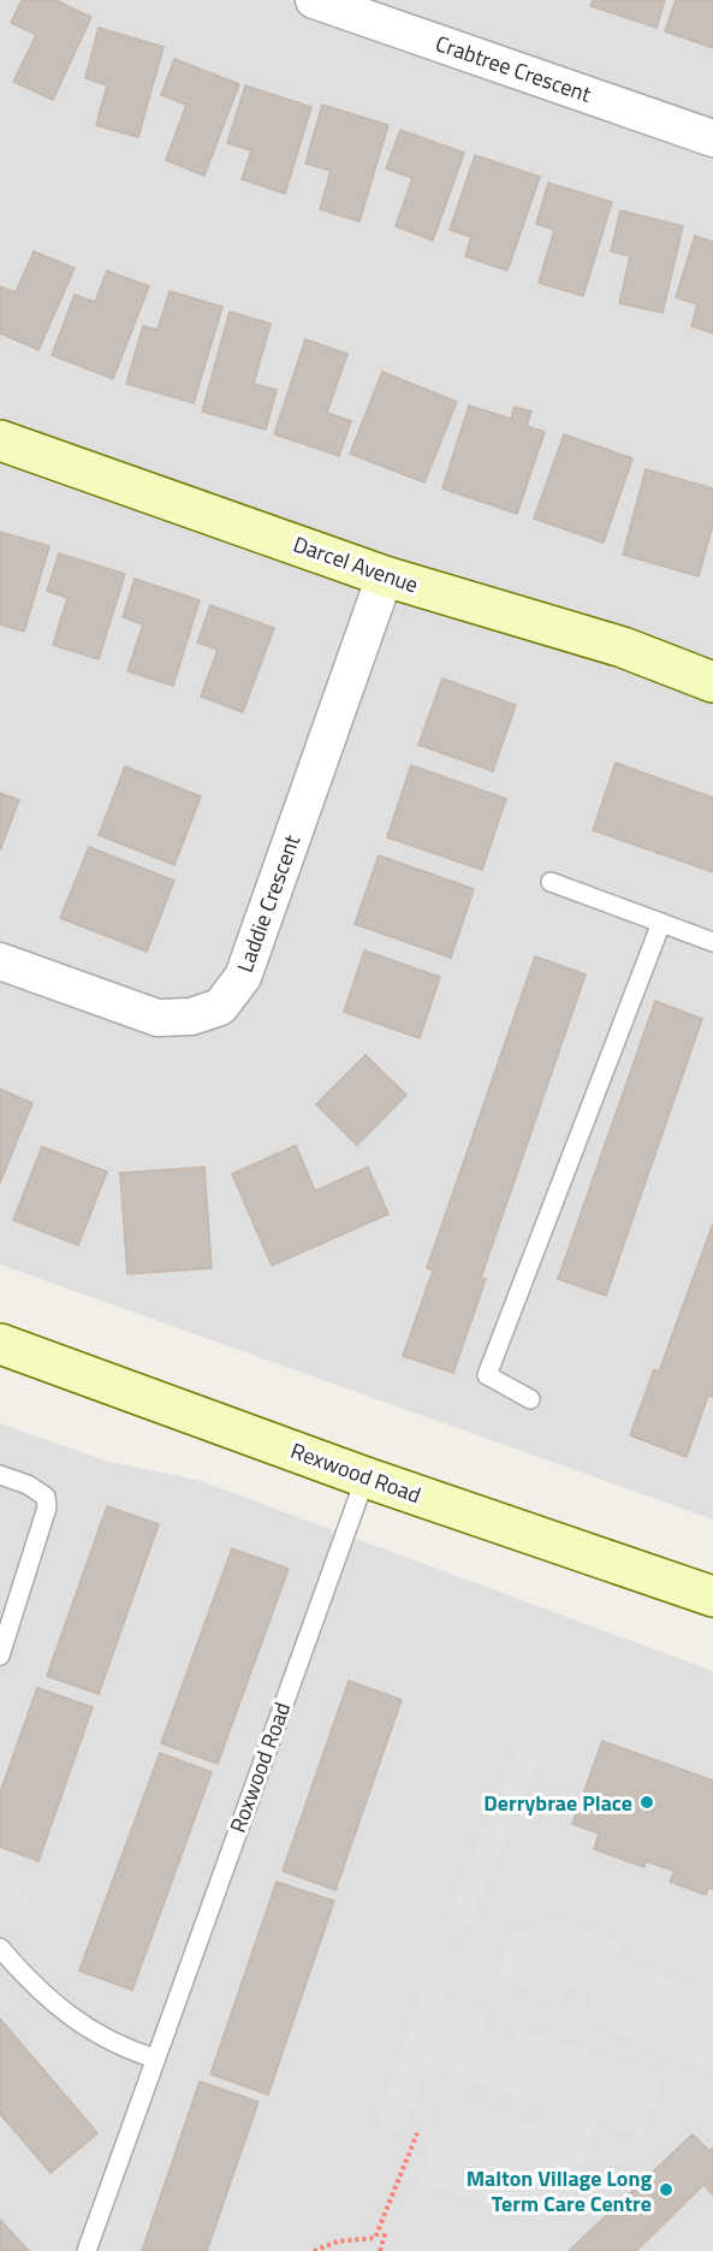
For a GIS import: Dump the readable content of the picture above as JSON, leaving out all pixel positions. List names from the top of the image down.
{
  "streets": {
    "street": [
      "Crabtree Crescent",
      "Darcel Avenue",
      "Laddie Crescent",
      "Rexwood Road"
    ],
    "lane": ["Roxwood Road"]
  },
  "crossings": [
    ["Darcel Avenue", "Laddie Crescent"],
    ["Rexwood Road", "Roxwood Road"]
  ],
  "places": ["Derrybrae Place", "Malton Village Long Term Care Centre"]
}
